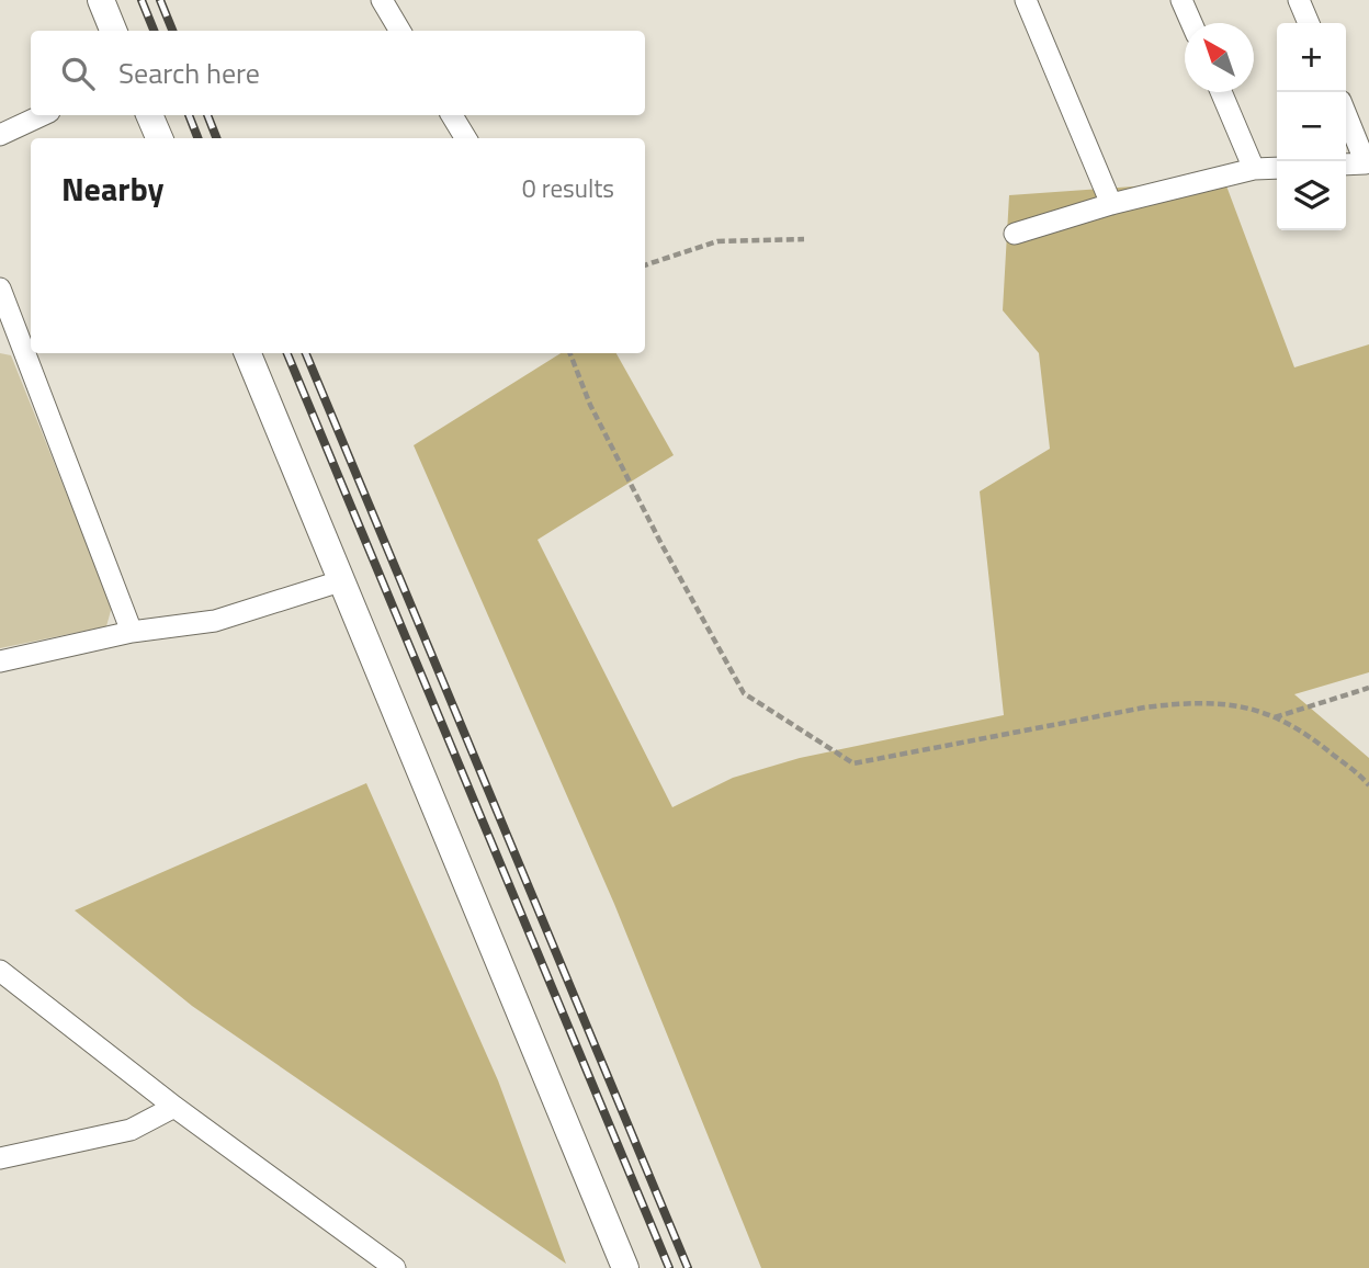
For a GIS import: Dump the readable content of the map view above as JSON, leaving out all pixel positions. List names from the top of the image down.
{
  "north": "top left",
  "page": {
    "map_buttons": ["+", "−"],
    "search": "Search here",
    "heading": ["Nearby", "0 results"]
  }
}
